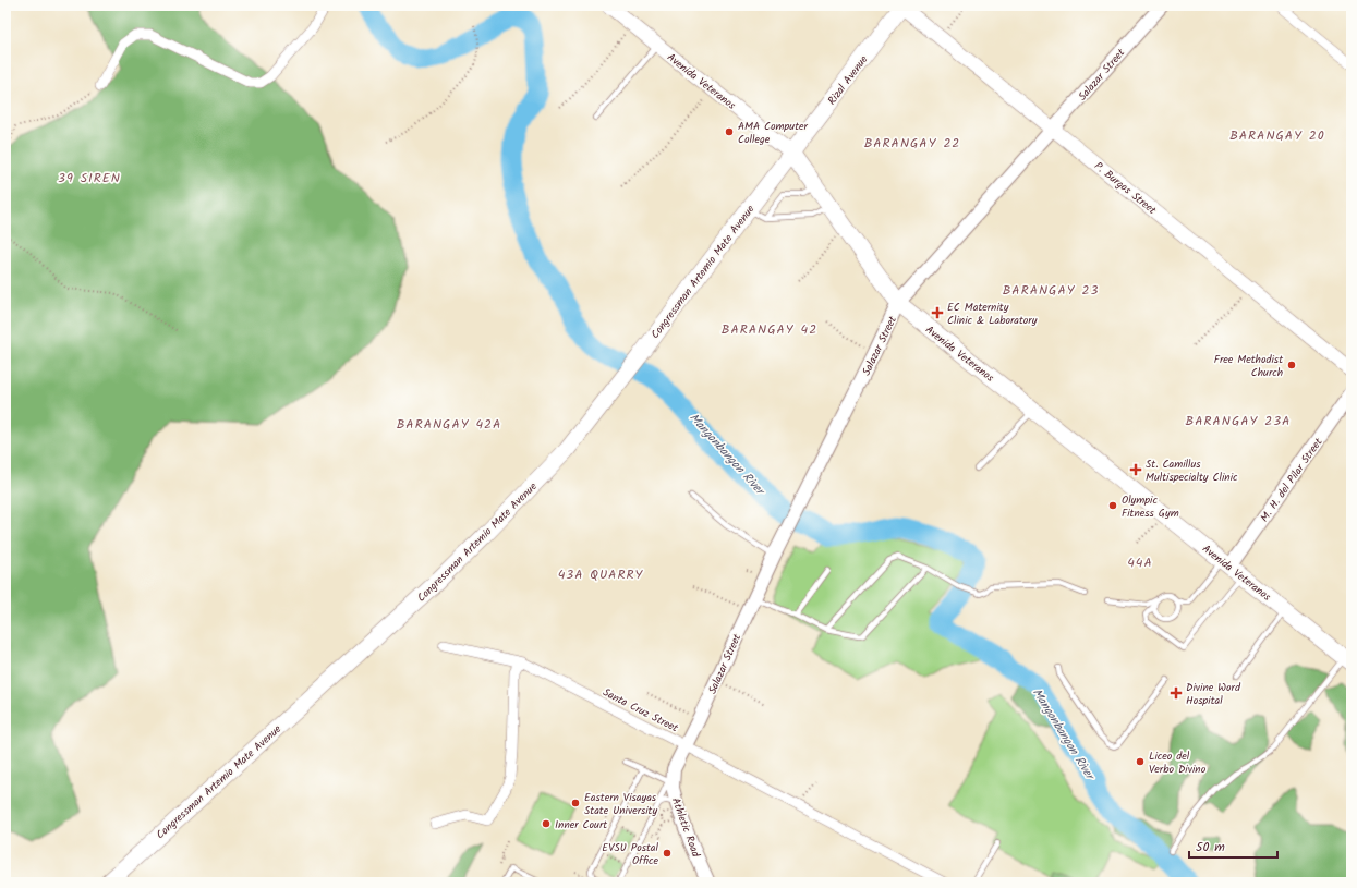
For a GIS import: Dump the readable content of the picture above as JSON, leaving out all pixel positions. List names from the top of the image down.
{
  "streets": {
    "main road": [
      "Rizal Avenue",
      "Avenida Veteranos",
      "P. Burgos Street",
      "Congressman Artemio Mate Avenue"
    ],
    "street": [
      "Salazar Street",
      "M. H. del Pilar Street",
      "Santa Cruz Street",
      "Athletic Road"
    ]
  },
  "crossings": [
    ["Salazar Street", "Avenida Veteranos"],
    ["Salazar Street", "P. Burgos Street"],
    ["Salazar Street", "Santa Cruz Street"],
    ["Salazar Street", "Athletic Road"],
    ["Rizal Avenue", "Avenida Veteranos"],
    ["Rizal Avenue", "P. Burgos Street"],
    ["Rizal Avenue", "Congressman Artemio Mate Avenue"],
    ["Avenida Veteranos", "Congressman Artemio Mate Avenue"],
    ["Avenida Veteranos", "M. H. del Pilar Street"],
    ["Santa Cruz Street", "Athletic Road"]
  ],
  "districts": [
    "BARANGAY 20",
    "BARANGAY 22",
    "39 SIREN",
    "BARANGAY 23",
    "BARANGAY 42",
    "BARANGAY 23A",
    "BARANGAY 42A",
    "44A",
    "43A QUARRY"
  ],
  "water": ["Mangonbangon River"],
  "places": {
    "other": [
      "AMA Computer College",
      "Free Methodist Church",
      "Olympic Fitness Gym",
      "Liceo del Verbo Divino",
      "Eastern Visayas State University",
      "Inner Court",
      "EVSU Postal Office"
    ],
    "health": ["EC Maternity Clinic & Laboratory", "St. Camillus Multispecialty Clinic", "Divine Word Hospital"]
  },
  "scale_bar": "50 m"
}
